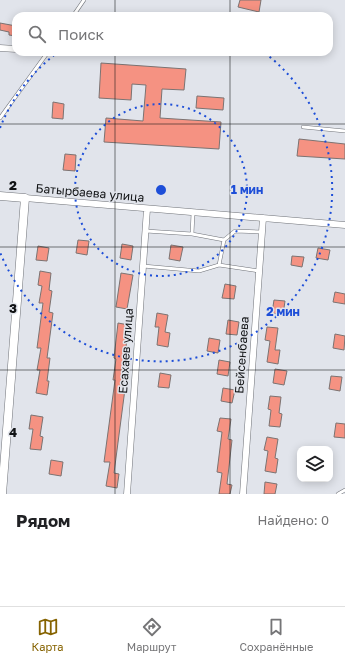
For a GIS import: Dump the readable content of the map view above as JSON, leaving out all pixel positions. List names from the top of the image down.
{
  "streets": {
    "street": ["Батырбаева улица", "Есахаев улица", "Бейсенбаева"]
  },
  "crossings": [
    ["Батырбаева улица", "Есахаев улица"],
    ["Батырбаева улица", "Бейсенбаева"]
  ],
  "page": {
    "search": "Поиск",
    "heading": ["Рядом", "Найдено: 0"],
    "nav": ["Карта", "Маршрут", "Сохранённые"]
  },
  "grid": {
    "rows": ["2", "3", "4"]
  },
  "rings": ["1 мин", "2 мин"]
}
